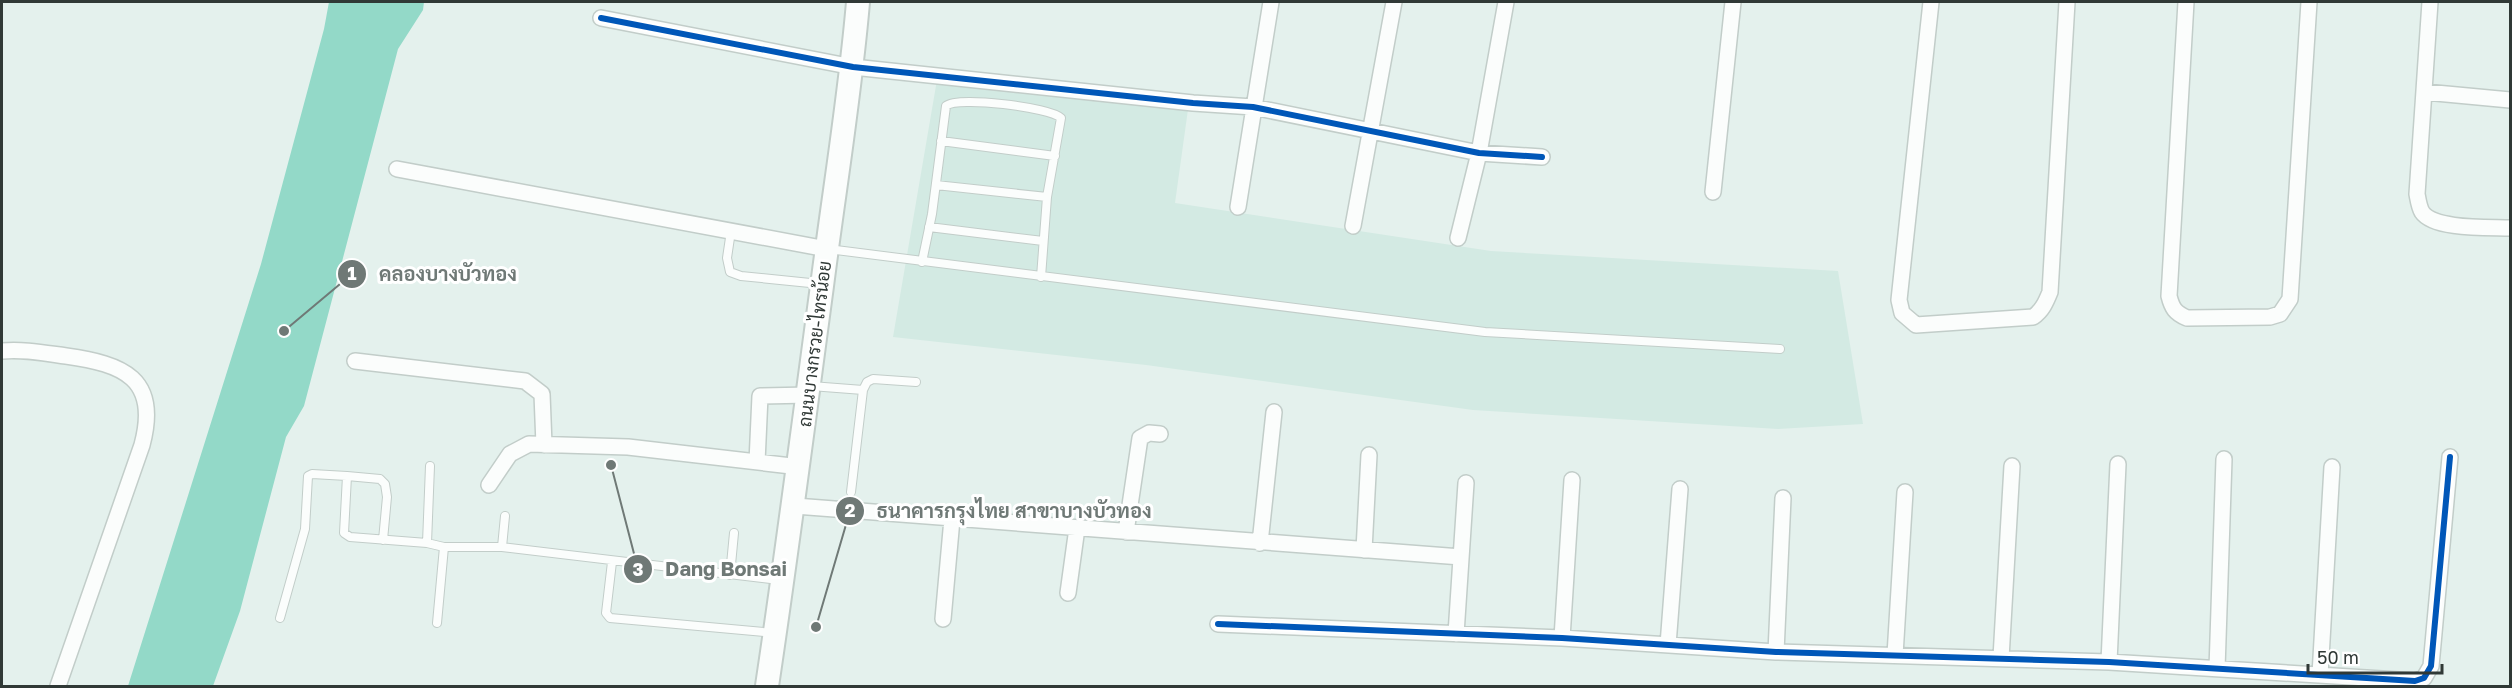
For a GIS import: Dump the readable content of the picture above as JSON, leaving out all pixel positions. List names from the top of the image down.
{
  "streets": {
    "main road": ["ถนนบางกรวย-ไทรน้อย"]
  },
  "places": ["คลองบางบัวทอง", "Dang Bonsai", "ธนาคารกรุงไทย สาขาบางบัวทอง"],
  "scale_bar": "50 m"
}
